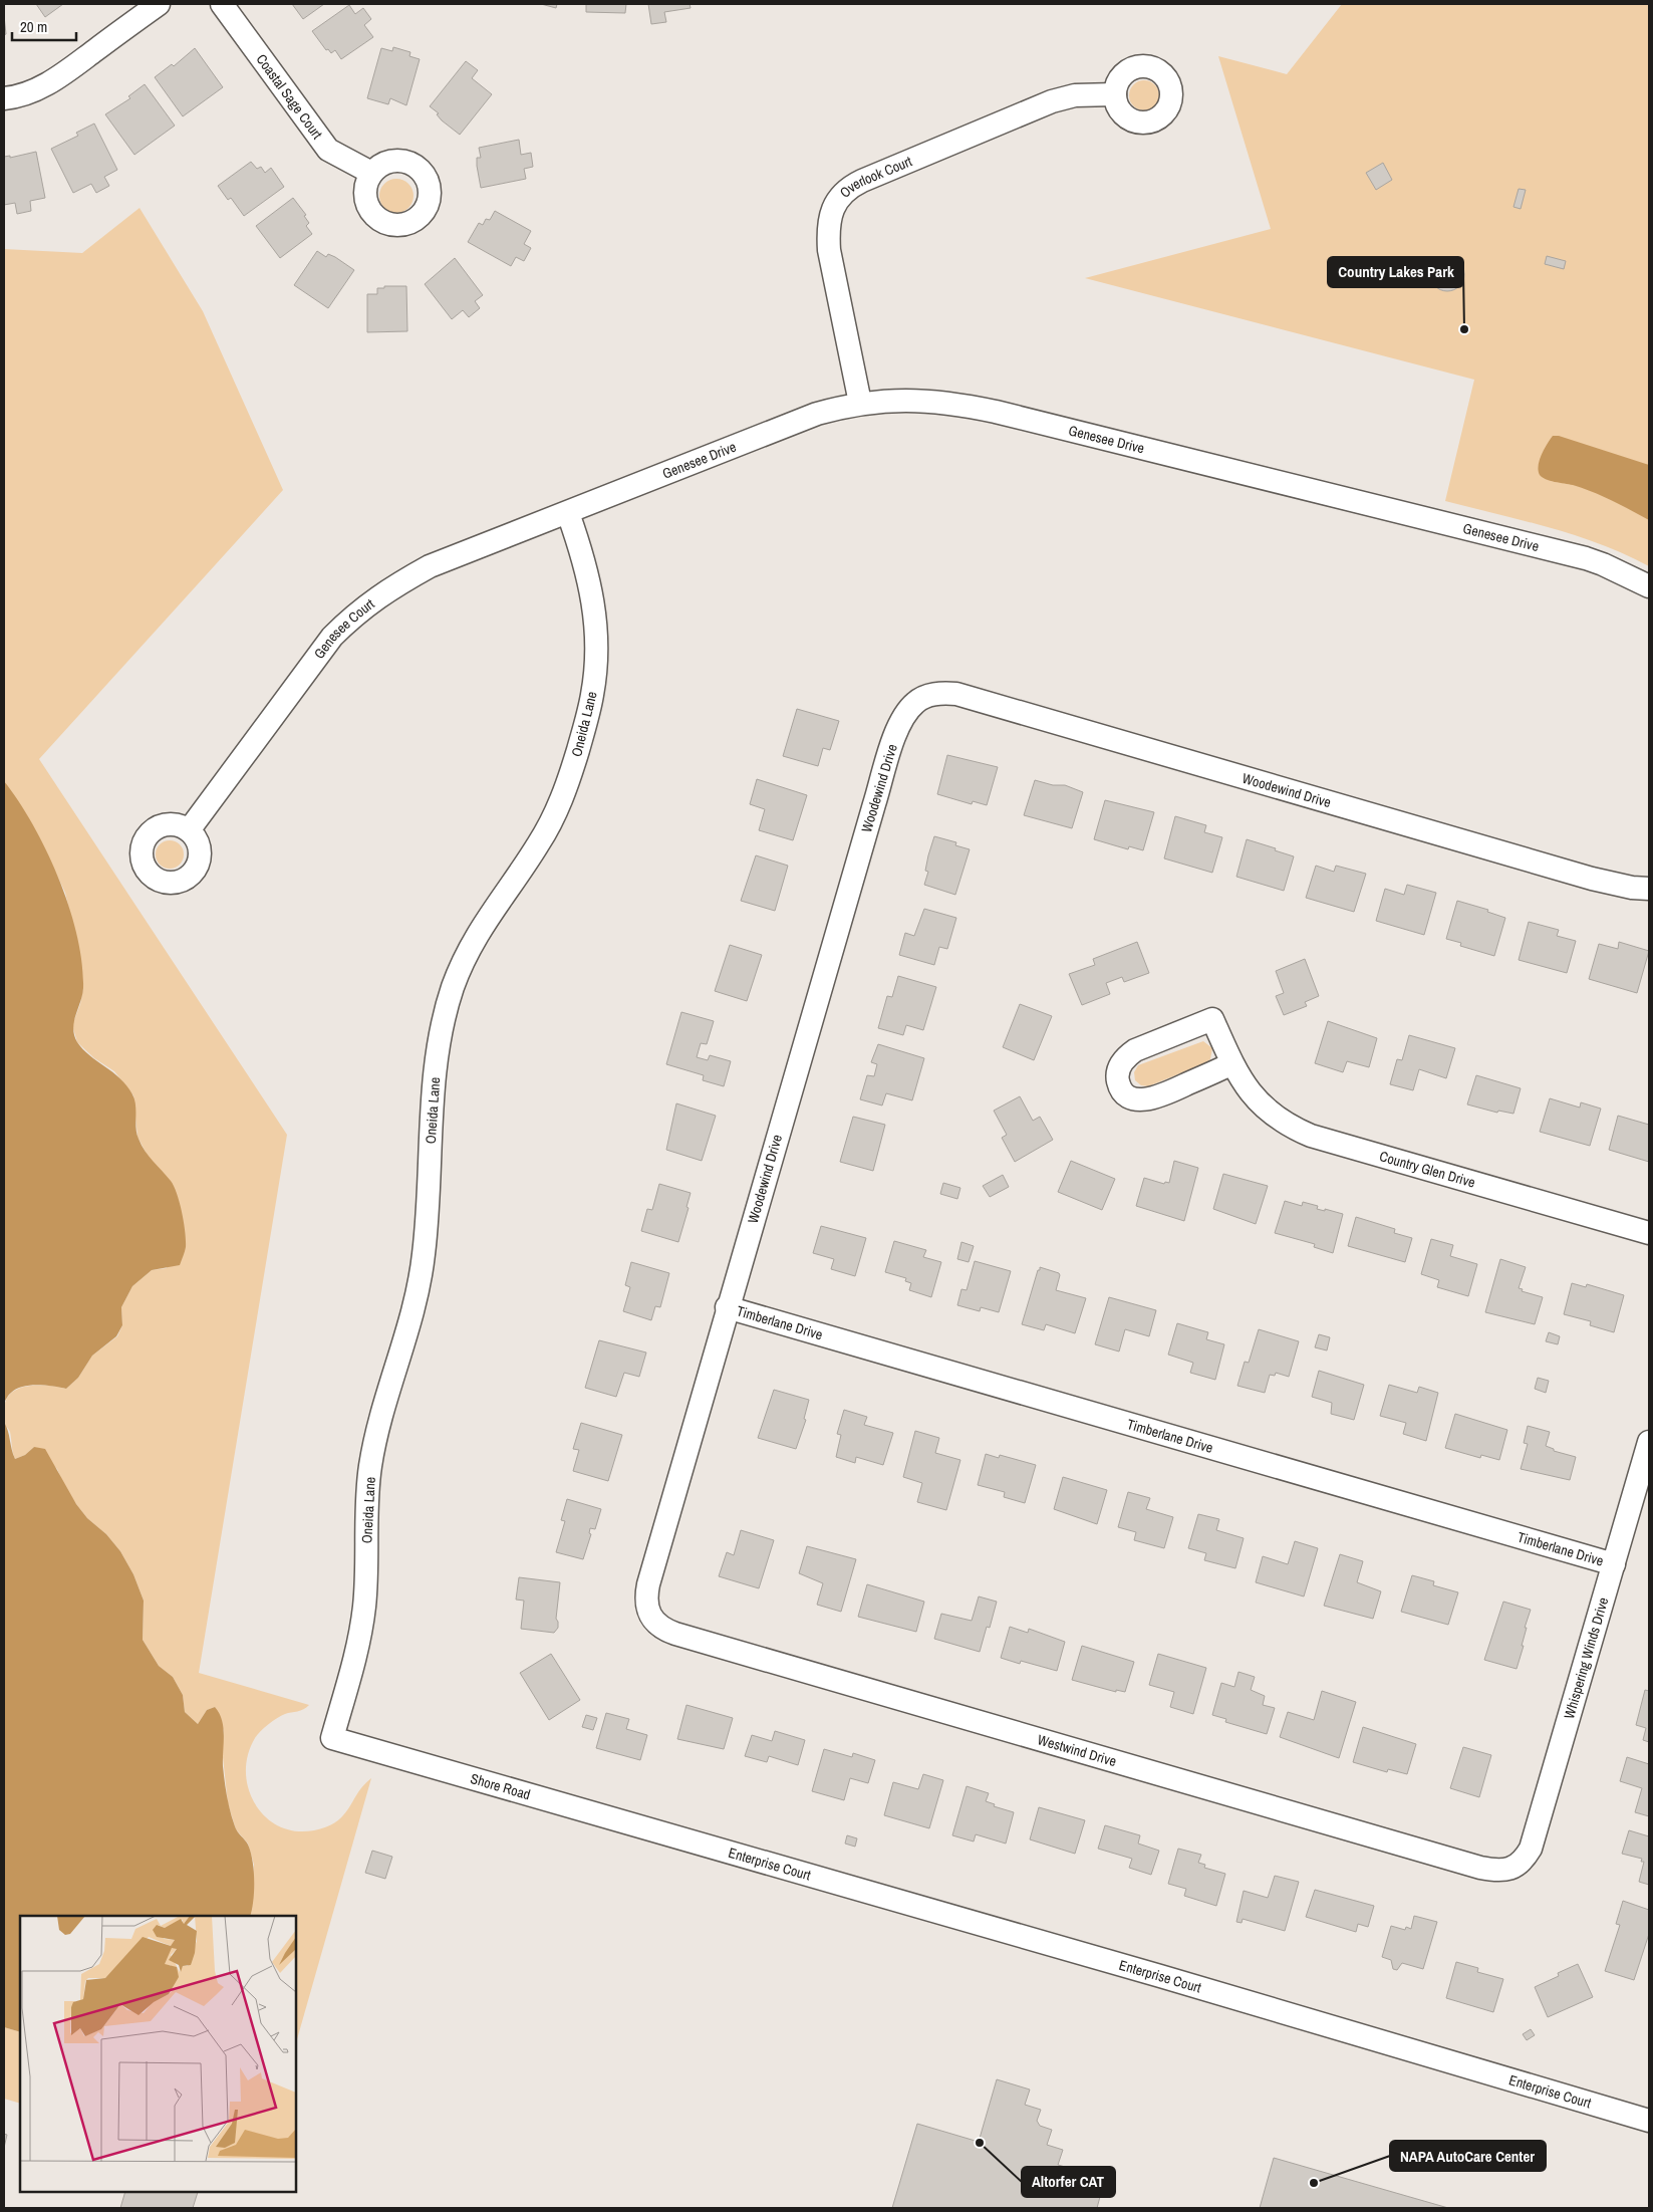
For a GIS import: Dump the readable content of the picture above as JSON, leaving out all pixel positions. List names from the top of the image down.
{
  "streets": {
    "street": [
      "Coastal Sage Court",
      "Overlook Court",
      "Genesee Drive",
      "Genesee Court",
      "Oneida Lane",
      "Woodewind Drive",
      "Country Glen Drive",
      "Timberlane Drive",
      "Whispering Winds Drive",
      "Westwind Drive",
      "Shore Road",
      "Enterprise Court"
    ]
  },
  "crossings": [
    ["Overlook Court", "Genesee Drive"],
    ["Genesee Drive", "Genesee Court"],
    ["Genesee Drive", "Oneida Lane"],
    ["Genesee Court", "Oneida Lane"],
    ["Oneida Lane", "Shore Road"],
    ["Woodewind Drive", "Timberlane Drive"],
    ["Woodewind Drive", "Westwind Drive"],
    ["Timberlane Drive", "Whispering Winds Drive"],
    ["Whispering Winds Drive", "Westwind Drive"],
    ["Shore Road", "Enterprise Court"]
  ],
  "places": ["Country Lakes Park", "Altorfer CAT", "NAPA AutoCare Center"],
  "scale_bar": "20 m"
}
